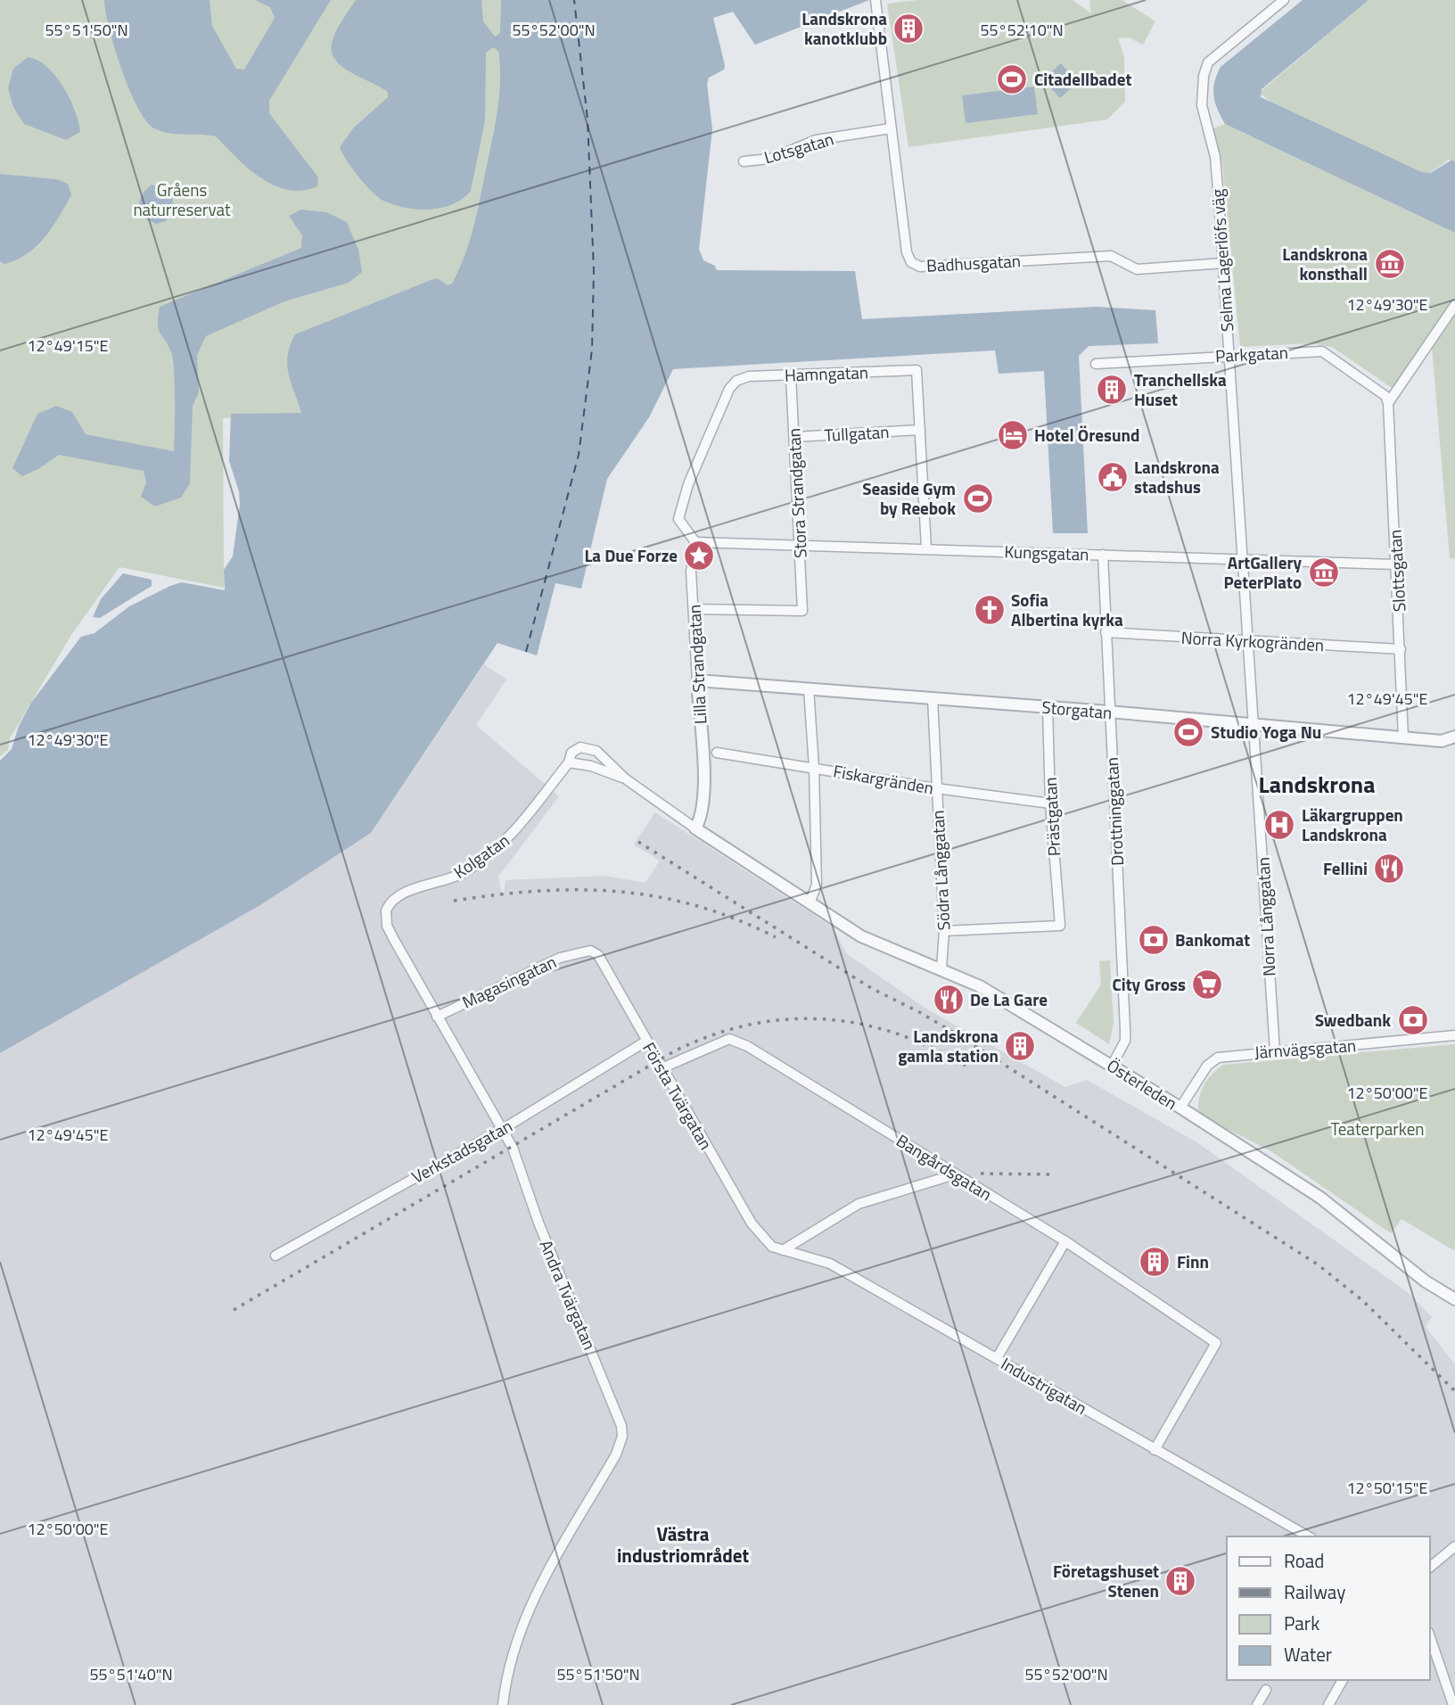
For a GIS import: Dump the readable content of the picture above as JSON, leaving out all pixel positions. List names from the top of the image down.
{
  "streets": {
    "street": [
      "Lotsgatan",
      "Selma Lagerlöfs väg",
      "Badhusgatan",
      "Parkgatan",
      "Hamngatan",
      "Tullgatan",
      "Stora Strandgatan",
      "Kungsgatan",
      "Slottsgatan",
      "Norra Kyrkogränden",
      "Lilla Strandgatan",
      "Storgatan",
      "Fiskargränden",
      "Drottninggatan",
      "Prästgatan",
      "Kolgatan",
      "Södra Långgatan",
      "Norra Långgatan",
      "Magasingatan",
      "Järnvägsgatan",
      "Österleden",
      "Första Tvärgatan",
      "Verkstadsgatan",
      "Bangårdsgatan",
      "Andra Tvärgatan",
      "Industrigatan"
    ]
  },
  "crossings": [
    ["Lotsgatan", "Badhusgatan"],
    ["Selma Lagerlöfs väg", "Badhusgatan"],
    ["Selma Lagerlöfs väg", "Parkgatan"],
    ["Selma Lagerlöfs väg", "Kungsgatan"],
    ["Selma Lagerlöfs väg", "Norra Långgatan"],
    ["Parkgatan", "Slottsgatan"],
    ["Hamngatan", "Tullgatan"],
    ["Hamngatan", "Stora Strandgatan"],
    ["Hamngatan", "Kungsgatan"],
    ["Hamngatan", "Lilla Strandgatan"],
    ["Tullgatan", "Stora Strandgatan"],
    ["Stora Strandgatan", "Kungsgatan"],
    ["Stora Strandgatan", "Lilla Strandgatan"],
    ["Kungsgatan", "Slottsgatan"],
    ["Kungsgatan", "Lilla Strandgatan"],
    ["Kungsgatan", "Drottninggatan"],
    ["Kungsgatan", "Norra Långgatan"],
    ["Slottsgatan", "Norra Kyrkogränden"],
    ["Slottsgatan", "Storgatan"],
    ["Norra Kyrkogränden", "Drottninggatan"],
    ["Norra Kyrkogränden", "Norra Långgatan"],
    ["Lilla Strandgatan", "Storgatan"],
    ["Lilla Strandgatan", "Kolgatan"],
    ["Storgatan", "Drottninggatan"],
    ["Storgatan", "Prästgatan"],
    ["Storgatan", "Södra Långgatan"],
    ["Storgatan", "Norra Långgatan"],
    ["Fiskargränden", "Prästgatan"],
    ["Fiskargränden", "Södra Långgatan"],
    ["Drottninggatan", "Österleden"],
    ["Prästgatan", "Södra Långgatan"],
    ["Kolgatan", "Andra Tvärgatan"],
    ["Södra Långgatan", "Österleden"],
    ["Norra Långgatan", "Järnvägsgatan"],
    ["Magasingatan", "Första Tvärgatan"],
    ["Magasingatan", "Andra Tvärgatan"],
    ["Järnvägsgatan", "Österleden"],
    ["Första Tvärgatan", "Verkstadsgatan"],
    ["Första Tvärgatan", "Bangårdsgatan"],
    ["Första Tvärgatan", "Industrigatan"],
    ["Verkstadsgatan", "Andra Tvärgatan"],
    ["Bangårdsgatan", "Industrigatan"]
  ],
  "districts": ["Landskrona", "Västra industriområdet"],
  "parks": ["Gråens naturreservat", "Teaterparken"],
  "places": {
    "building": [
      "Landskrona kanotklubb",
      "Tranchellska Huset",
      "Landskrona gamla station",
      "Finn",
      "Företagshuset Stenen"
    ],
    "sports": ["Citadellbadet", "Seaside Gym by Reebok", "Studio Yoga Nu"],
    "museum": ["Landskrona konsthall", "ArtGallery PeterPlato"],
    "hotel": ["Hotel Öresund"],
    "public building": ["Landskrona stadshus"],
    "place": ["La Due Forze"],
    "church": ["Sofia Albertina kyrka"],
    "hospital": ["Läkargruppen Landskrona"],
    "restaurant": ["Fellini", "De La Gare"],
    "bank": ["Bankomat", "Swedbank"],
    "supermarket": ["City Gross"]
  },
  "legend": [
    "Road",
    "Railway",
    "Park",
    "Water"
  ],
  "coordinates": [
    "55°51'50\"N",
    "55°52'00\"N",
    "55°52'10\"N",
    "12°49'30\"E",
    "12°49'15\"E",
    "12°49'45\"E",
    "12°50'00\"E",
    "12°50'15\"E",
    "55°51'40\"N"
  ]
}
